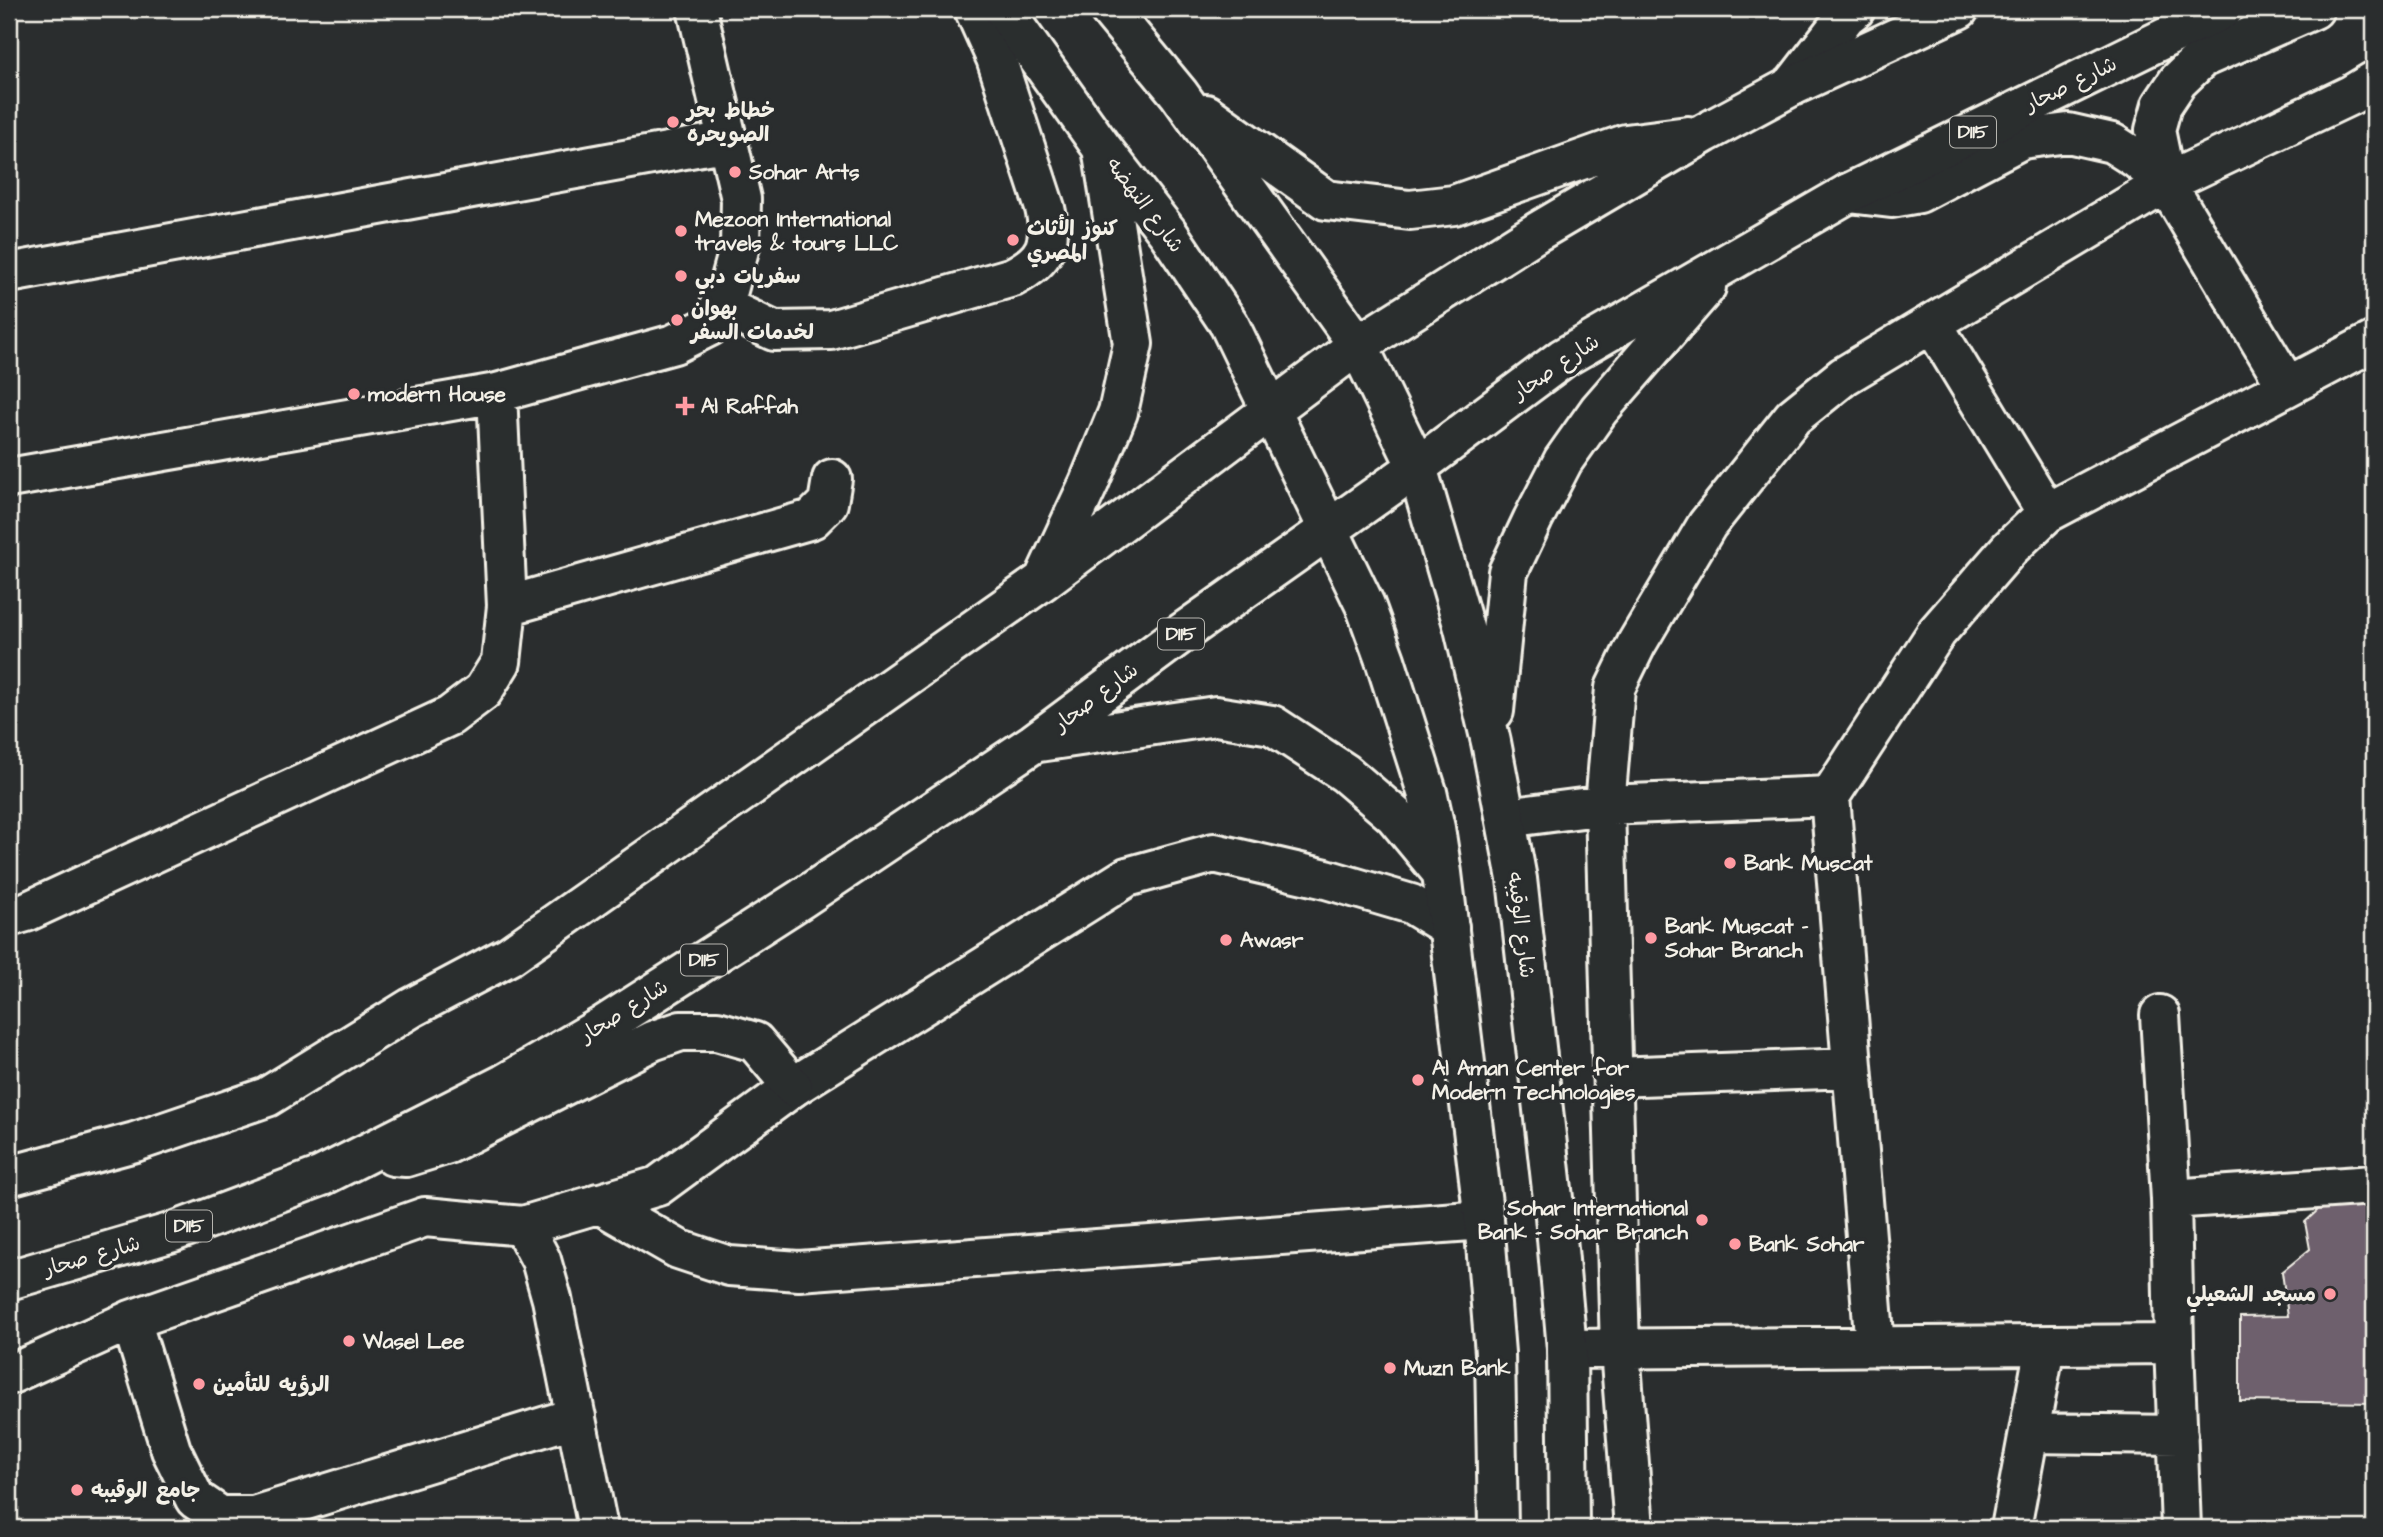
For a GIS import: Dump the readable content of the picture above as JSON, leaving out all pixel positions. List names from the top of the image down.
{
  "streets": {
    "street": [
      "شارع صحار",
      "D115",
      "شارع النهضه",
      "شارع الوقيبه"
    ]
  },
  "crossings": [
    ["شارع صحار", "شارع الوقيبه"]
  ],
  "places": {
    "other": [
      "خطاط بحر الصويحره",
      "Sohar Arts",
      "Mezoon International travels & tours LLC",
      "كنوز الأثاث المصري",
      "سفريات دبي",
      "بهوان لخدمات السفر",
      "modern House",
      "Bank Muscat",
      "Bank Muscat - Sohar Branch",
      "Awasr",
      "Al Aman Center for Modern Technologies",
      "Sohar International Bank - Sohar Branch",
      "Bank Sohar",
      "مسجد الشعيلي",
      "Wasel Lee",
      "Muzn Bank",
      "الرؤيه للتأمين",
      "جامع الوقيبه"
    ],
    "health": ["Al Raffah"]
  }
}
